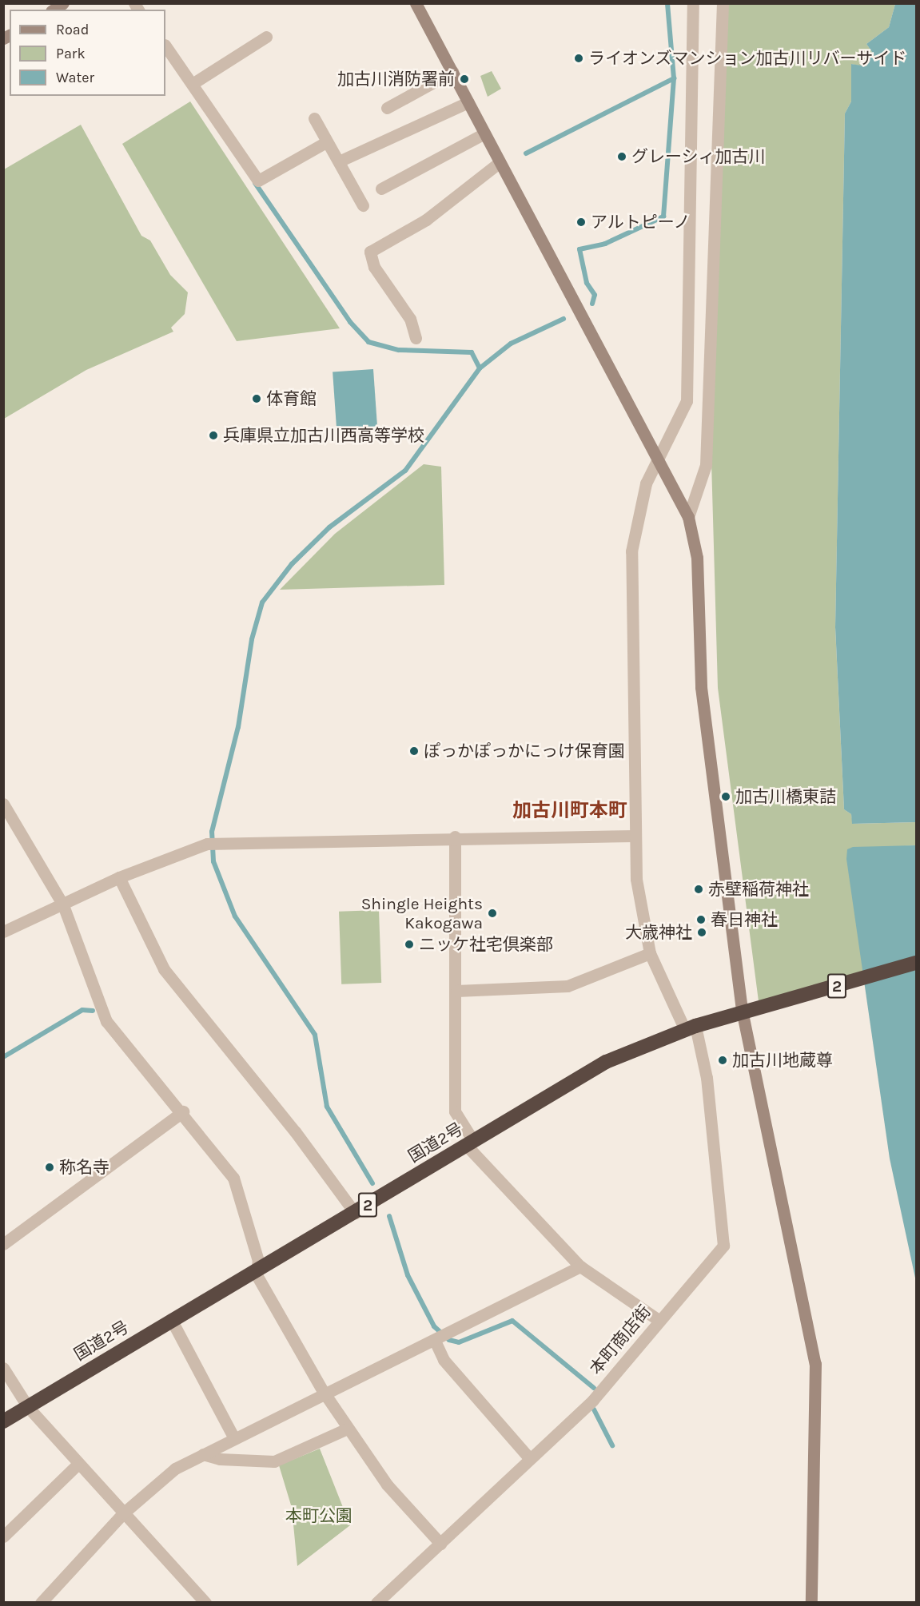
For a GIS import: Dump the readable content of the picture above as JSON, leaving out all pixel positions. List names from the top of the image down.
{
  "streets": {
    "highway": ["2", "国道2号"],
    "street": ["本町商店街"]
  },
  "crossings": [
    ["国道2号", "本町商店街"]
  ],
  "districts": ["加古川町本町"],
  "parks": ["本町公園"],
  "places": [
    "ライオンズマンション加古川リバーサイド",
    "加古川消防署前",
    "グレーシィ加古川",
    "アルトピーノ",
    "体育館",
    "兵庫県立加古川西高等学校",
    "ぽっかぽっかにっけ保育園",
    "加古川橋東詰",
    "赤壁稲荷神社",
    "Shingle Heights Kakogawa",
    "春日神社",
    "大歳神社",
    "ニッケ社宅倶楽部",
    "加古川地蔵尊",
    "称名寺"
  ],
  "legend": ["Road", "Park", "Water"]
}
